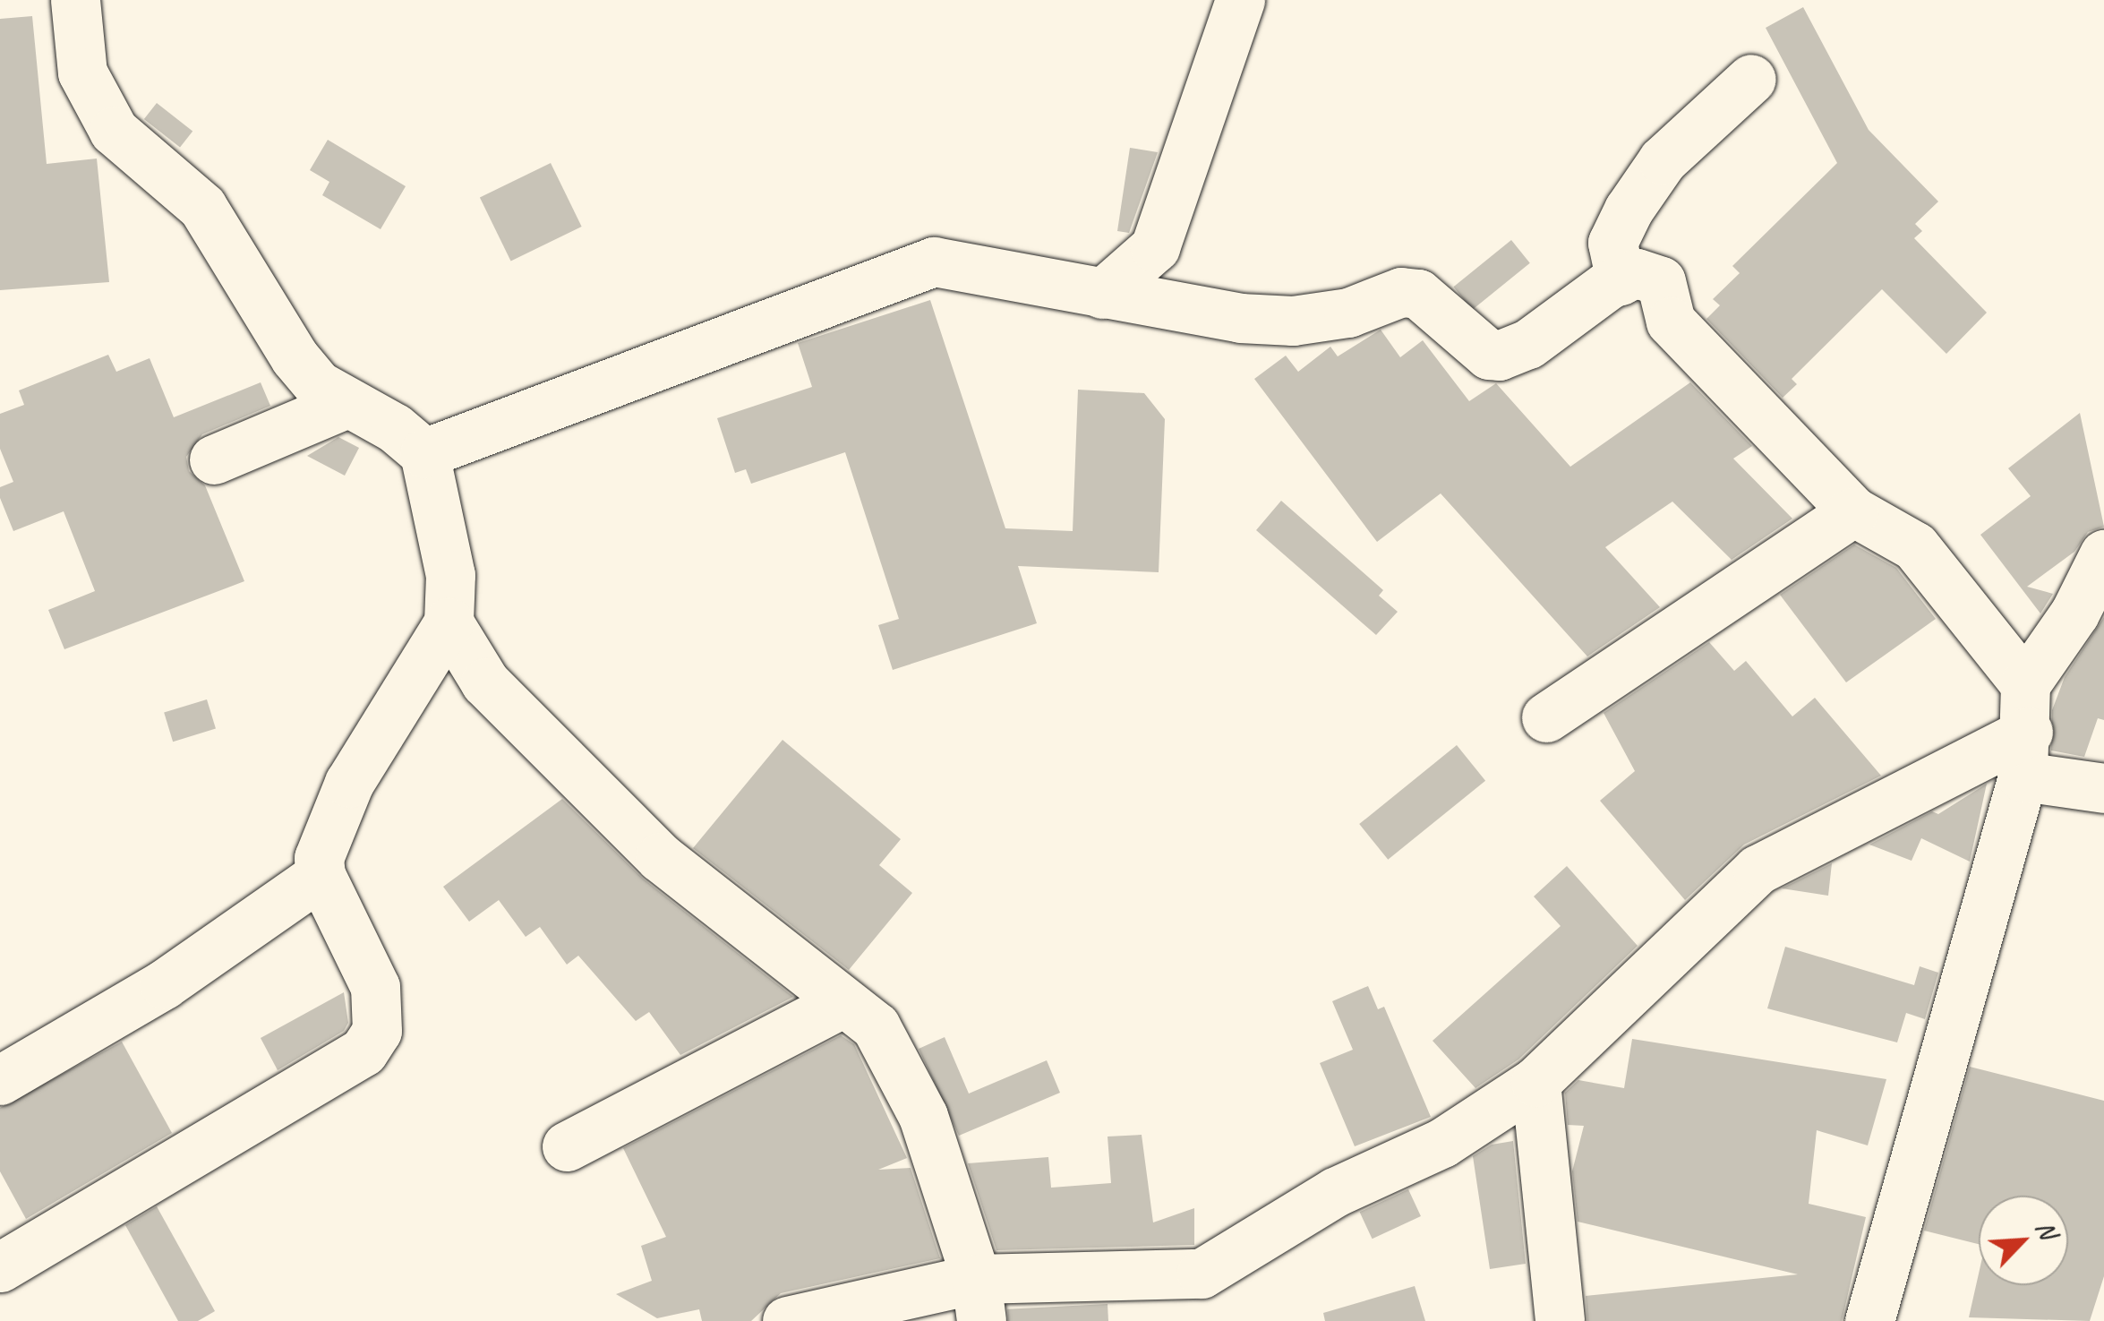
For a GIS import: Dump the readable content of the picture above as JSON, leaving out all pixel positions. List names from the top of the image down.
{
  "north": "top right"
}
